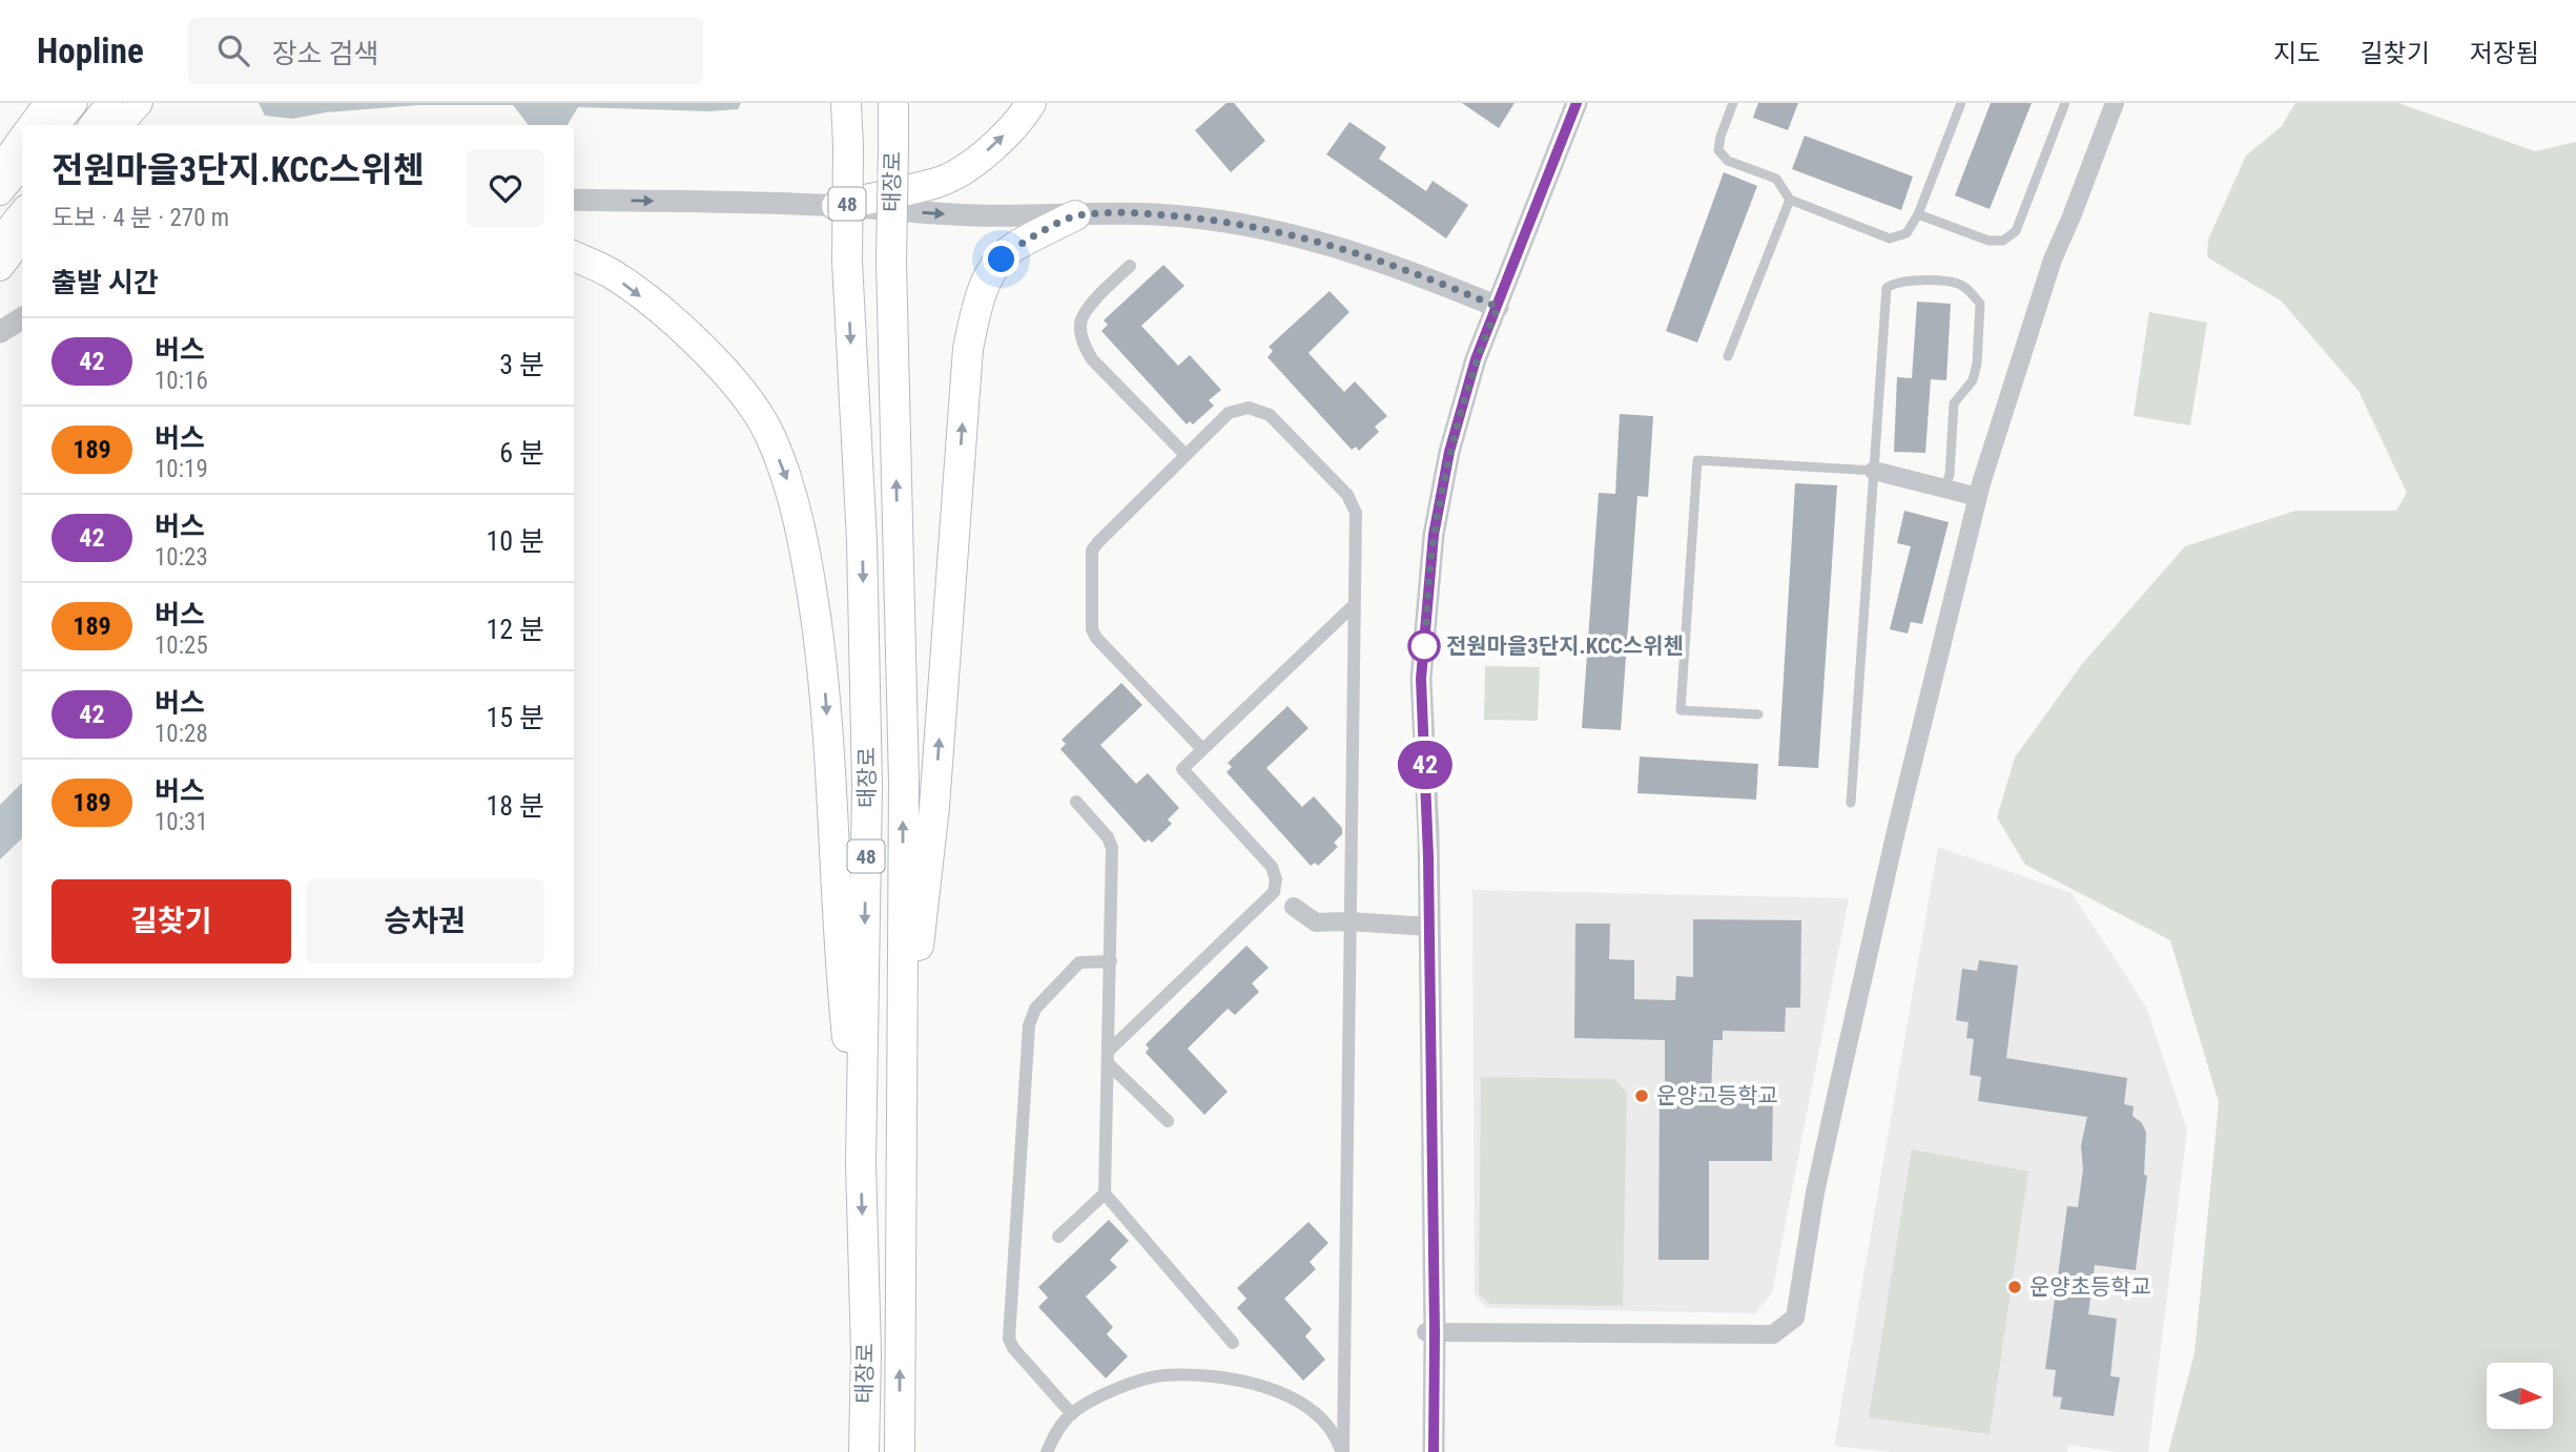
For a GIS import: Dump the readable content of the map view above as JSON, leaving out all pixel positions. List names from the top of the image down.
{
  "streets": {
    "main road": ["태장로", "48"]
  },
  "places": ["전원마을3단지.KCC스위첸", "운양고등학교", "운양초등학교"],
  "lines": ["bus line 42"],
  "north": "right",
  "page": {
    "header": "Hopline",
    "search": "장소 검색",
    "nav": ["지도", "길찾기", "저장됨"],
    "on_map": "42",
    "heading": [
      ["전원마을3단지.KCC스위첸", "도보 · 4 분 · 270 m"],
      "출발 시간"
    ],
    "list": [
      {
        "mark": "42",
        "name": "버스",
        "note": "10:16",
        "value": "3 분"
      },
      {
        "mark": "189",
        "name": "버스",
        "note": "10:19",
        "value": "6 분"
      },
      {
        "mark": "42",
        "name": "버스",
        "note": "10:23",
        "value": "10 분"
      },
      {
        "mark": "189",
        "name": "버스",
        "note": "10:25",
        "value": "12 분"
      },
      {
        "mark": "42",
        "name": "버스",
        "note": "10:28",
        "value": "15 분"
      },
      {
        "mark": "189",
        "name": "버스",
        "note": "10:31",
        "value": "18 분"
      }
    ],
    "buttons": ["길찾기", "승차권"]
  }
}
